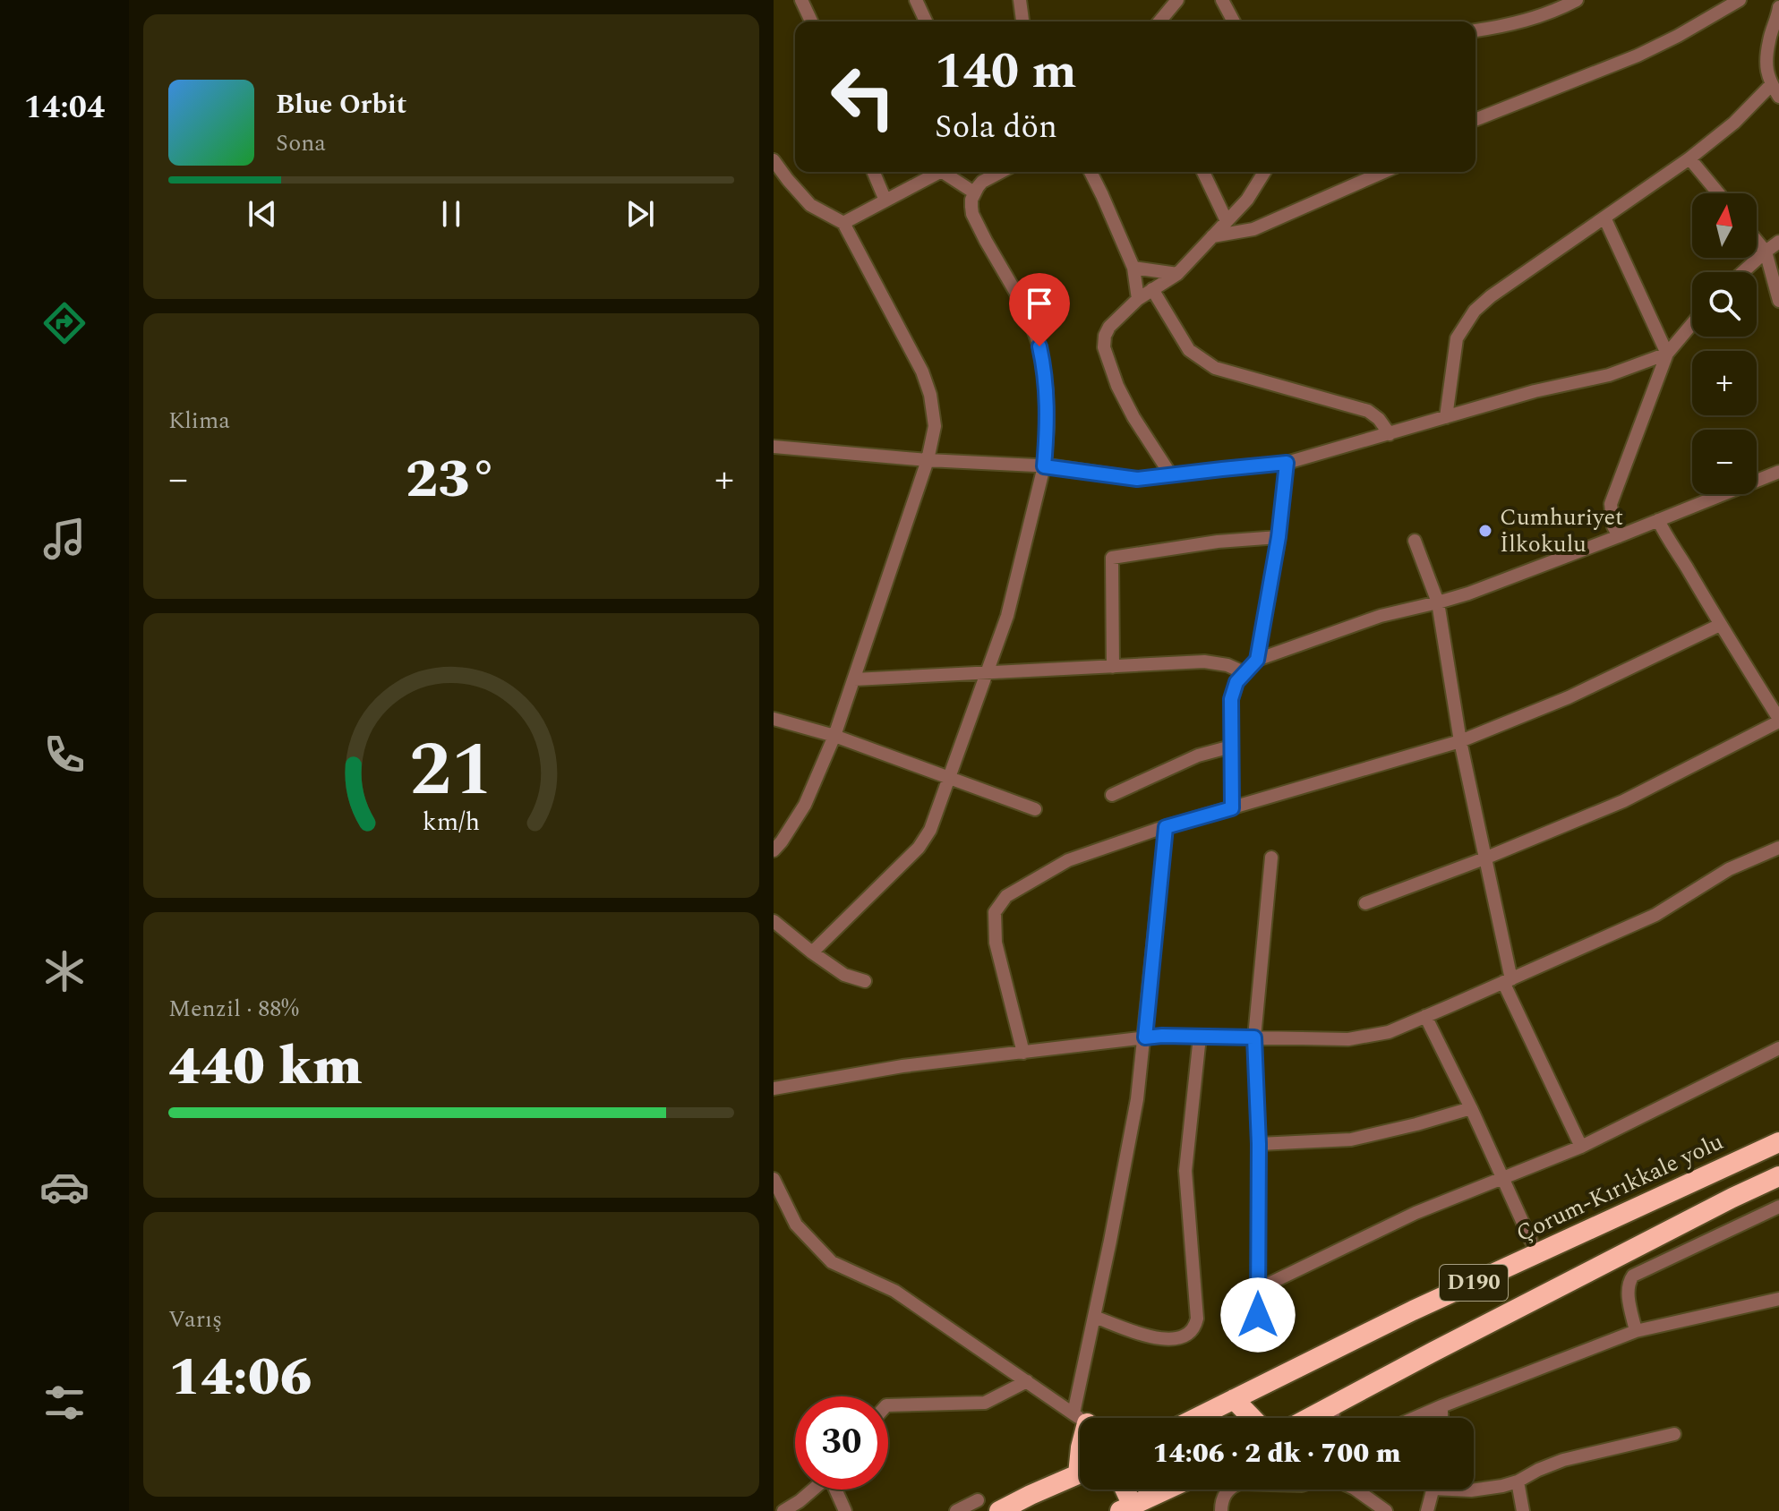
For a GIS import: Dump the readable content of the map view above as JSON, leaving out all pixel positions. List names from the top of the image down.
{
  "streets": {
    "highway": ["Çorum-Kırıkkale yolu", "D190"]
  },
  "places": ["Cumhuriyet İlkokulu"],
  "north": "top",
  "page": {
    "tabs": "14:04",
    "turn": ["140 m", "Sola dön"],
    "song": ["Blue Orbit", "Sona"],
    "map_buttons": ["+", "−"],
    "tile": [
      "Klima",
      ["Menzil · 88%", "440 km"],
      ["Varış", "14:06"]
    ],
    "heat": ["−", "23°", "+"],
    "limit": "30",
    "trip": "14:06 · 2 dk · 700 m",
    "gauge": ["21", "km/h"]
  }
}
